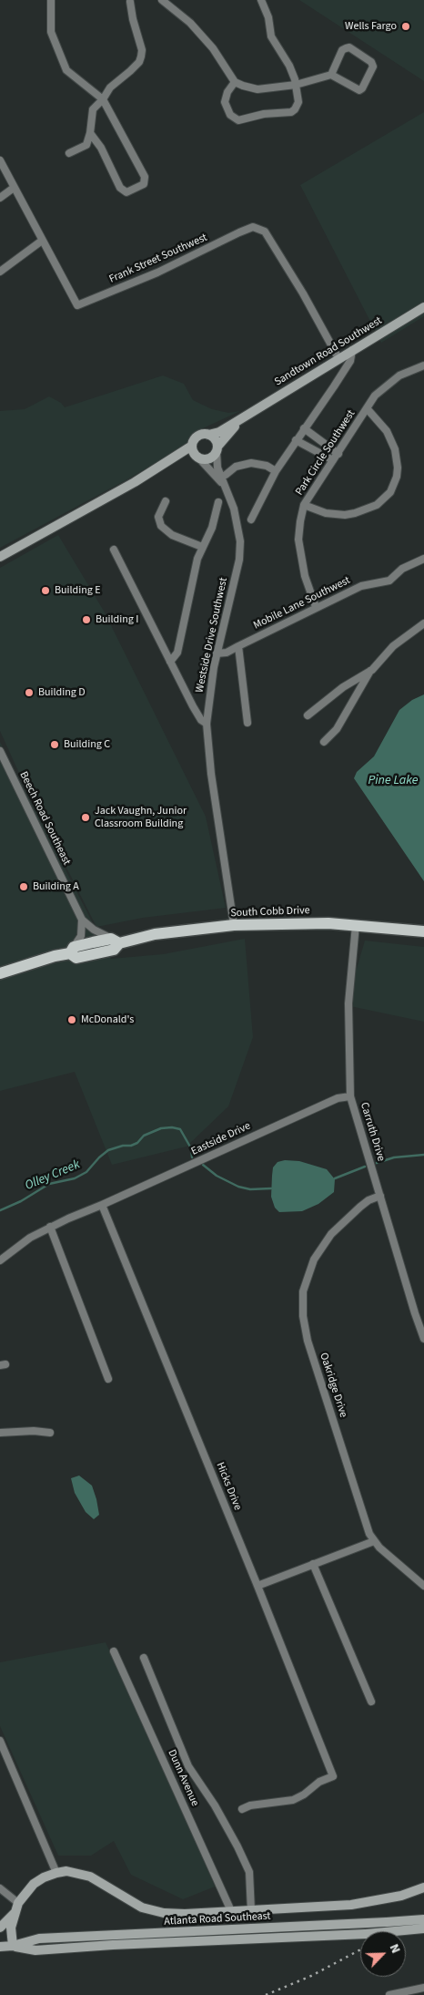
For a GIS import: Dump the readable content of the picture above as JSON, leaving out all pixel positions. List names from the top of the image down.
{
  "streets": {
    "main road": ["South Cobb Drive"],
    "street": [
      "Frank Street Southwest",
      "Sandtown Road Southwest",
      "Park Circle Southwest",
      "Mobile Lane Southwest",
      "Westside Drive Southwest",
      "Beech Road Southeast",
      "Carruth Drive",
      "Eastside Drive",
      "Oakridge Drive",
      "Hicks Drive",
      "Dunn Avenue",
      "Atlanta Road Southeast"
    ]
  },
  "crossings": [
    ["Frank Street Southwest", "Sandtown Road Southwest"],
    ["Sandtown Road Southwest", "Westside Drive Southwest"],
    ["Park Circle Southwest", "Mobile Lane Southwest"],
    ["Mobile Lane Southwest", "Westside Drive Southwest"],
    ["Westside Drive Southwest", "South Cobb Drive"],
    ["Beech Road Southeast", "South Cobb Drive"],
    ["South Cobb Drive", "Carruth Drive"],
    ["Carruth Drive", "Eastside Drive"],
    ["Carruth Drive", "Oakridge Drive"],
    ["Eastside Drive", "Hicks Drive"]
  ],
  "water": ["Pine Lake", "Olley Creek"],
  "places": [
    "Wells Fargo",
    "Building E",
    "Building I",
    "Building D",
    "Building C",
    "Jack Vaughn, Junior Classroom Building",
    "Building A",
    "McDonald's"
  ],
  "north": "top right"
}
